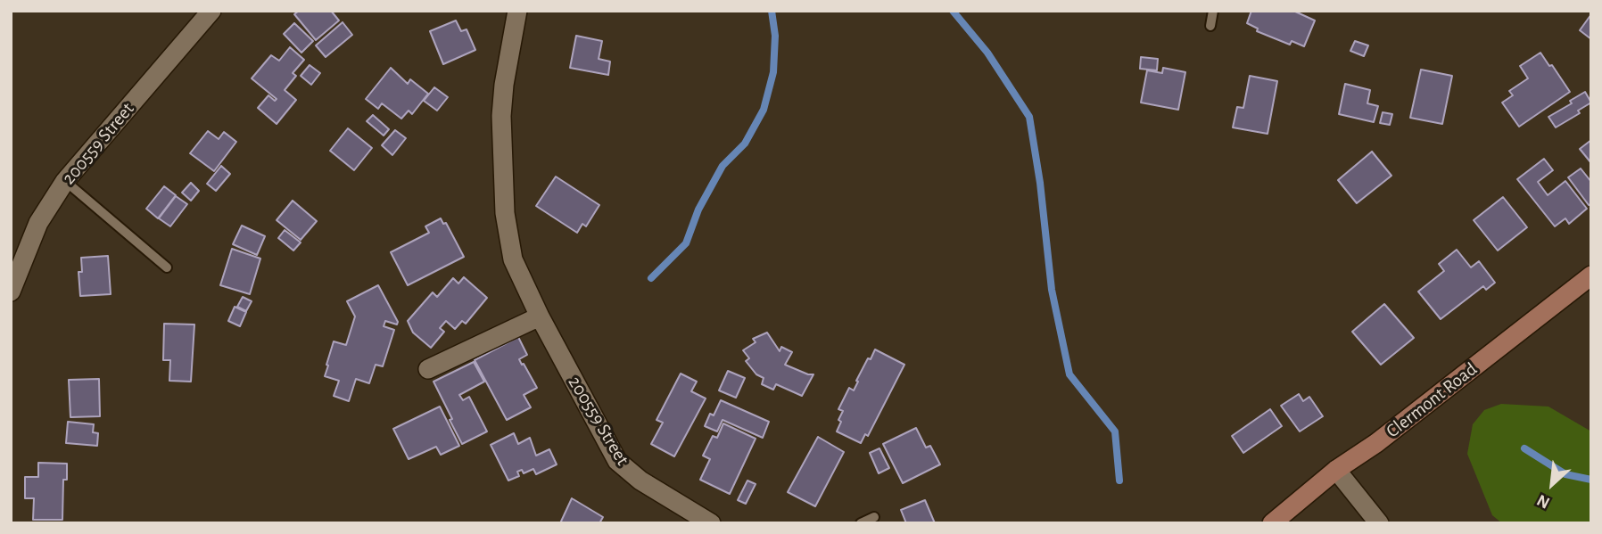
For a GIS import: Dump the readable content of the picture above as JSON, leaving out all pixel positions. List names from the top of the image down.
{
  "streets": {
    "street": ["200559 Street", "Clermont Road"]
  },
  "north": "bottom left"
}
